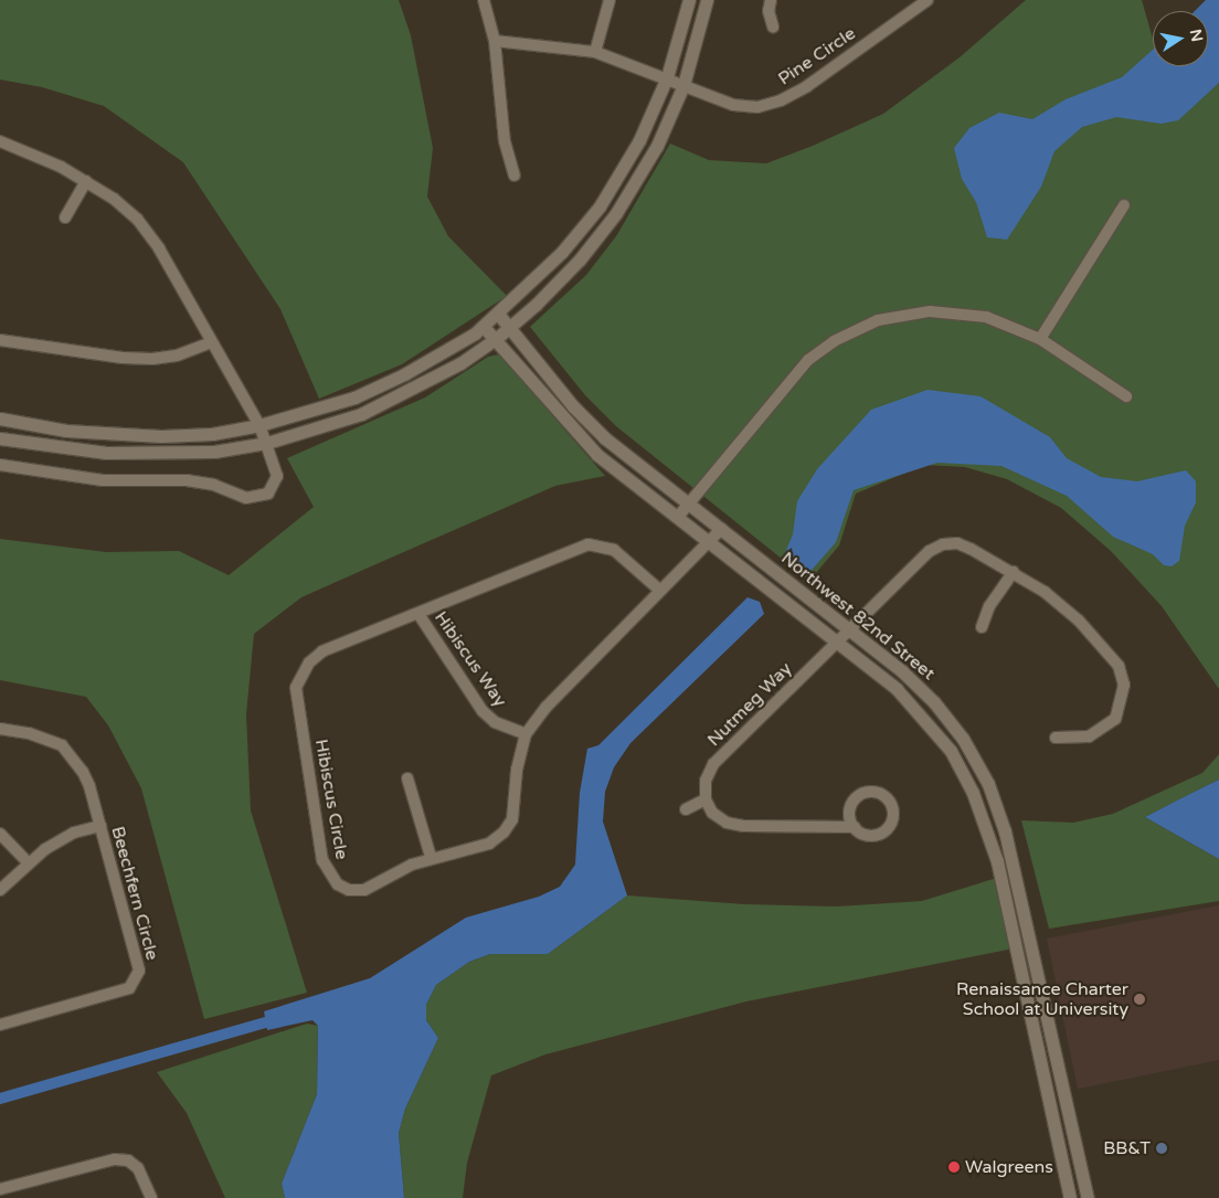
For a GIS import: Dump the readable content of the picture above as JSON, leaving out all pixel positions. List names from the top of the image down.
{
  "streets": {
    "street": [
      "Pine Circle",
      "Northwest 82nd Street",
      "Hibiscus Way",
      "Nutmeg Way",
      "Hibiscus Circle",
      "Beechfern Circle"
    ]
  },
  "crossings": [
    ["Northwest 82nd Street", "Nutmeg Way"],
    ["Northwest 82nd Street", "Hibiscus Circle"],
    ["Hibiscus Way", "Hibiscus Circle"]
  ],
  "places": ["Renaissance Charter School at University", "BB&T", "Walgreens"],
  "north": "right"
}
